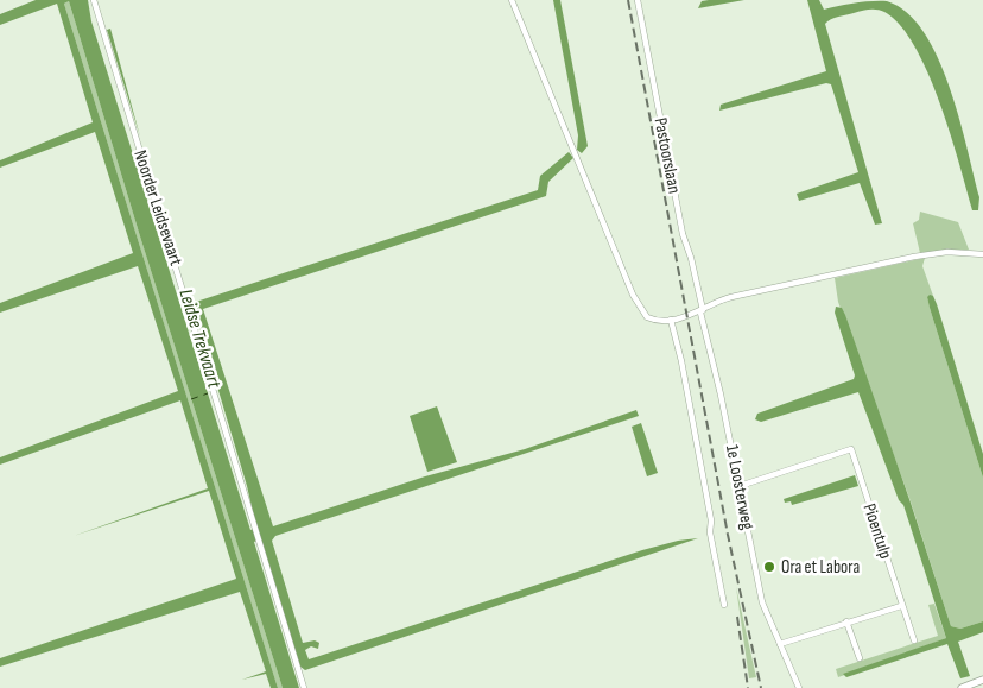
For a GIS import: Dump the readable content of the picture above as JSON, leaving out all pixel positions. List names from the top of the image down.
{
  "streets": {
    "street": [
      "Pastoorslaan",
      "Noorder Leidsevaart",
      "1e Loosterweg",
      "Pioentulp"
    ]
  },
  "crossings": [
    ["Pastoorslaan", "1e Loosterweg"],
    ["1e Loosterweg", "Pioentulp"]
  ],
  "water": ["Leidse Trekvaart"],
  "places": ["Ora et Labora"]
}
